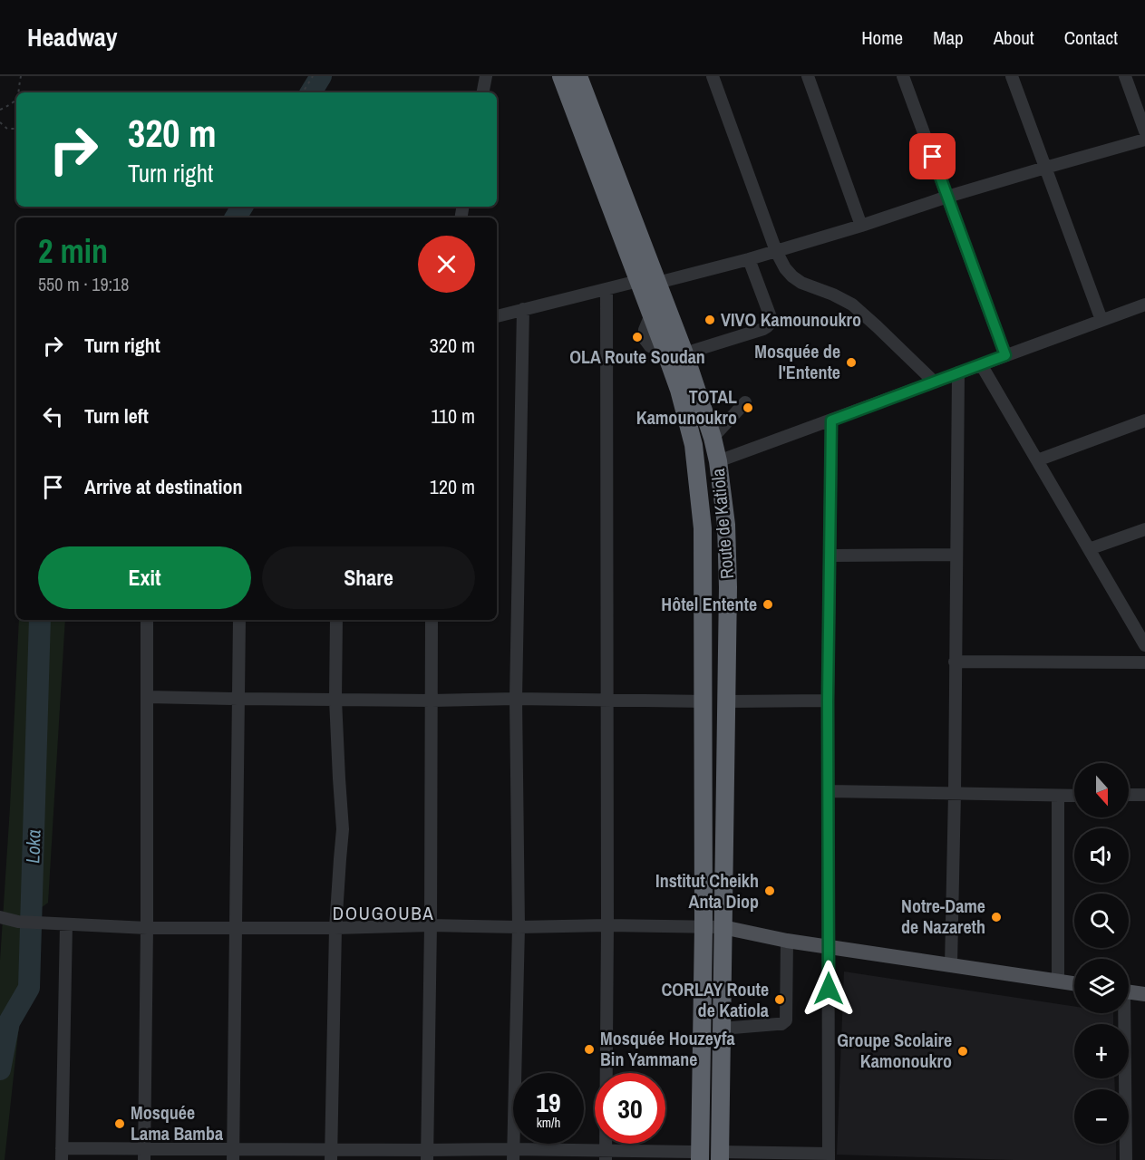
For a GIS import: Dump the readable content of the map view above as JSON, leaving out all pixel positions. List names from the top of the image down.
{
  "streets": {
    "highway": ["Route de Katiola"]
  },
  "districts": ["DOUGOUBA"],
  "water": ["Loka"],
  "places": [
    "VIVO Kamounoukro",
    "OLA Route Soudan",
    "Mosquée de l'Entente",
    "TOTAL Kamounoukro",
    "Hôtel Entente",
    "Institut Cheikh Anta Diop",
    "Notre-Dame de Nazareth",
    "CORLAY Route de Katiola",
    "Mosquée Houzeyfa Bin Yammane",
    "Groupe Scolaire Kamonoukro",
    "Mosquée Lama Bamba"
  ],
  "north": "bottom",
  "page": {
    "header": "Headway",
    "nav": [
      "Home",
      "Map",
      "About",
      "Contact"
    ],
    "turn": ["320 m", "Turn right"],
    "heading": ["2 min", "550 m · 19:18"],
    "list": [
      {
        "name": "Turn right",
        "value": "320 m"
      },
      {
        "name": "Turn left",
        "value": "110 m"
      },
      {
        "name": "Arrive at destination",
        "value": "120 m"
      }
    ],
    "buttons": ["Exit", "Share"],
    "map_buttons": ["+", "−"],
    "speed": "19 km/h",
    "limit": "30"
  }
}
